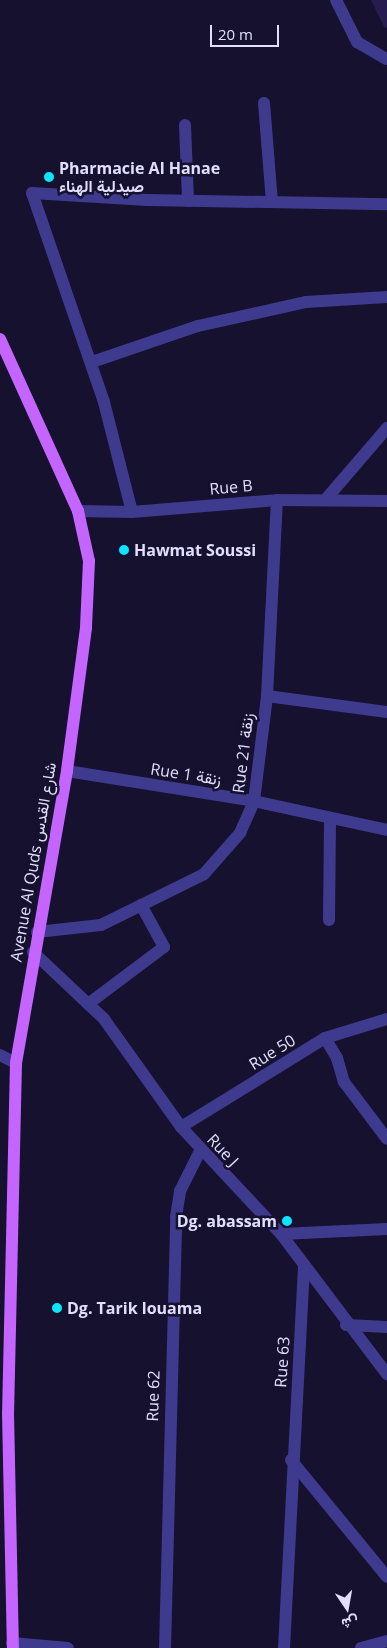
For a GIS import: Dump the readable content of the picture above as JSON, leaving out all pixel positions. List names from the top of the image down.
{
  "streets": {
    "main road": ["Avenue Al Quds شارع القدس"],
    "street": [
      "Rue B",
      "Rue 21 زنقة",
      "Rue 1 زنقة",
      "Rue 50",
      "Rue J",
      "Rue 63",
      "Rue 62"
    ]
  },
  "crossings": [
    ["Rue B", "Rue 21 زنقة"],
    ["Rue B", "Avenue Al Quds شارع القدس"],
    ["Rue 21 زنقة", "Rue 1 زنقة"],
    ["Rue 21 زنقة", "Avenue Al Quds شارع القدس"],
    ["Rue 1 زنقة", "Avenue Al Quds شارع القدس"],
    ["Avenue Al Quds شارع القدس", "Rue J"],
    ["Rue 50", "Rue J"],
    ["Rue J", "Rue 63"],
    ["Rue J", "Rue 62"]
  ],
  "places": [
    "Pharmacie Al Hanae صيدلية الهناء",
    "Hawmat Soussi",
    "Dg. abassam",
    "Dg. Tarik louama"
  ],
  "scale_bar": "20 m",
  "north": "bottom"
}
